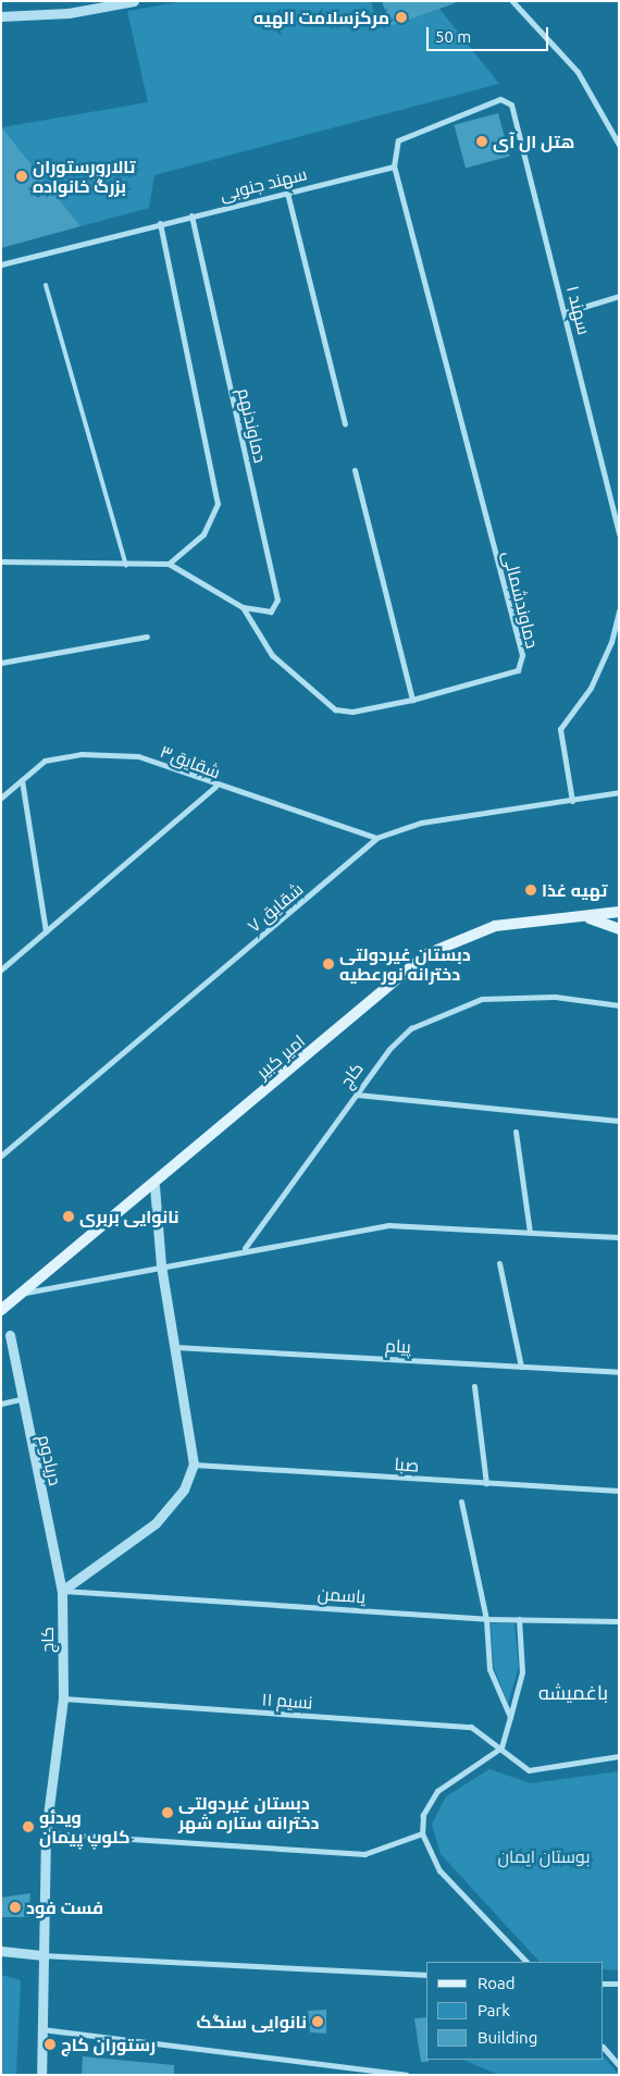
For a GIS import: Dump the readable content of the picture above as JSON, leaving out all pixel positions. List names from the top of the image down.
{
  "streets": {
    "main road": ["امیر کبیر"],
    "street": [
      "سهند جنوبی",
      "سهند ۱",
      "دماوندنهم",
      "دماوندشمالی",
      "شقایق۳",
      "شقایق ۷",
      "کاج",
      "پیام",
      "دریادوم",
      "صبا",
      "یاسمن",
      "نسیم ۱۱"
    ]
  },
  "crossings": [
    ["سهند جنوبی", "سهند ۱"],
    ["سهند جنوبی", "دماوندنهم"],
    ["سهند جنوبی", "دماوندشمالی"],
    ["سهند ۱", "دماوندشمالی"],
    ["دماوندنهم", "دماوندشمالی"],
    ["شقایق۳", "شقایق ۷"],
    ["کاج", "دریادوم"],
    ["کاج", "یاسمن"],
    ["کاج", "نسیم ۱۱"],
    ["دریادوم", "یاسمن"]
  ],
  "districts": ["باغمیشه"],
  "parks": ["بوستان ایمان"],
  "places": [
    "مرکزسلامت الهیه",
    "هتل ال آی",
    "تالارورستوران بزرگ خانواده",
    "تهیه غذا",
    "دبستان غیردولتی دخترانه نورعطیه",
    "نانوایی بربری",
    "دبستان غیردولتی دخترانه ستاره شهر",
    "ویدئو کلوپ پیمان",
    "فست فود",
    "نانوایی سنگک",
    "رستوران کاج"
  ],
  "legend": ["Road", "Park", "Building"],
  "scale_bar": "50 m"
}
